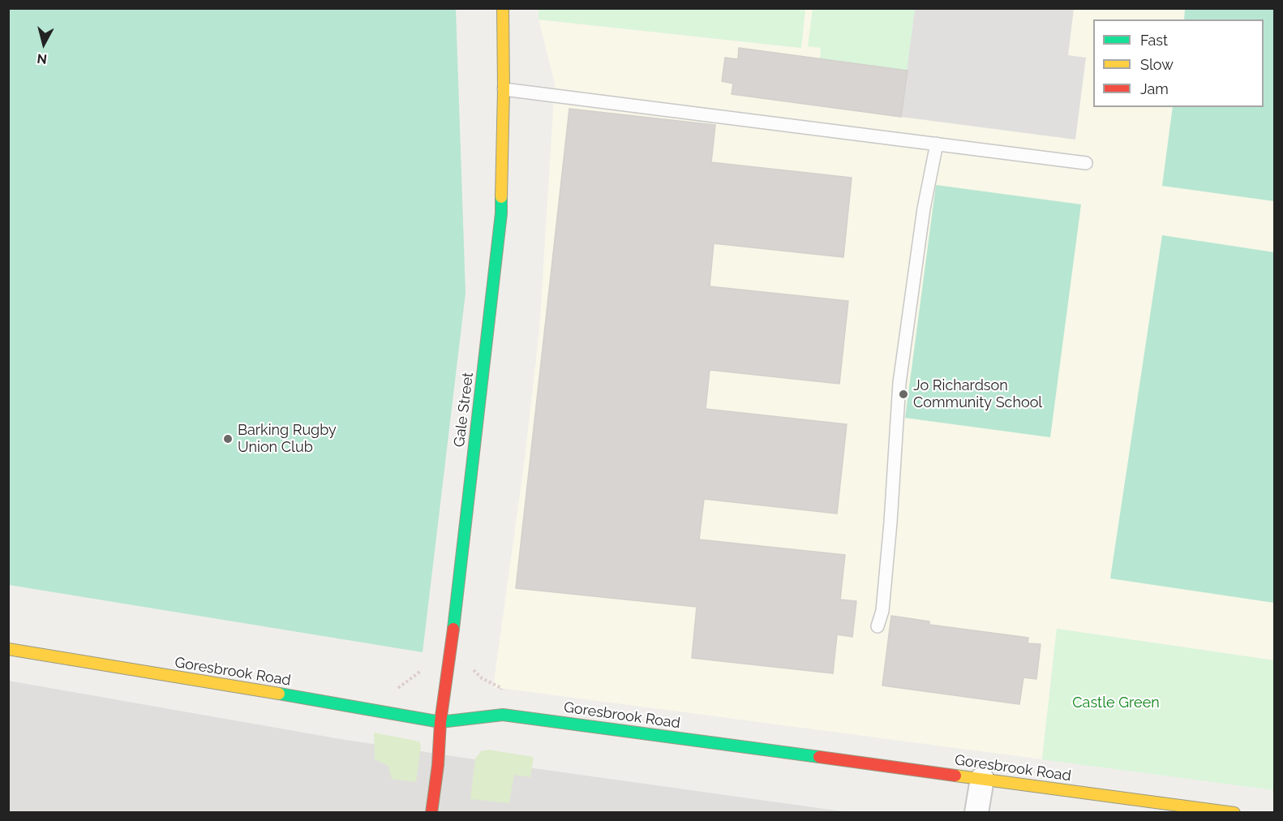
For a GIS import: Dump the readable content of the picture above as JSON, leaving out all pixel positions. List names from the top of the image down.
{
  "streets": {
    "street": ["Gale Street", "Goresbrook Road"]
  },
  "crossings": [
    ["Gale Street", "Goresbrook Road"]
  ],
  "parks": ["Castle Green"],
  "places": ["Jo Richardson Community School", "Barking Rugby Union Club"],
  "legend": ["Fast", "Slow", "Jam"],
  "north": "bottom"
}
